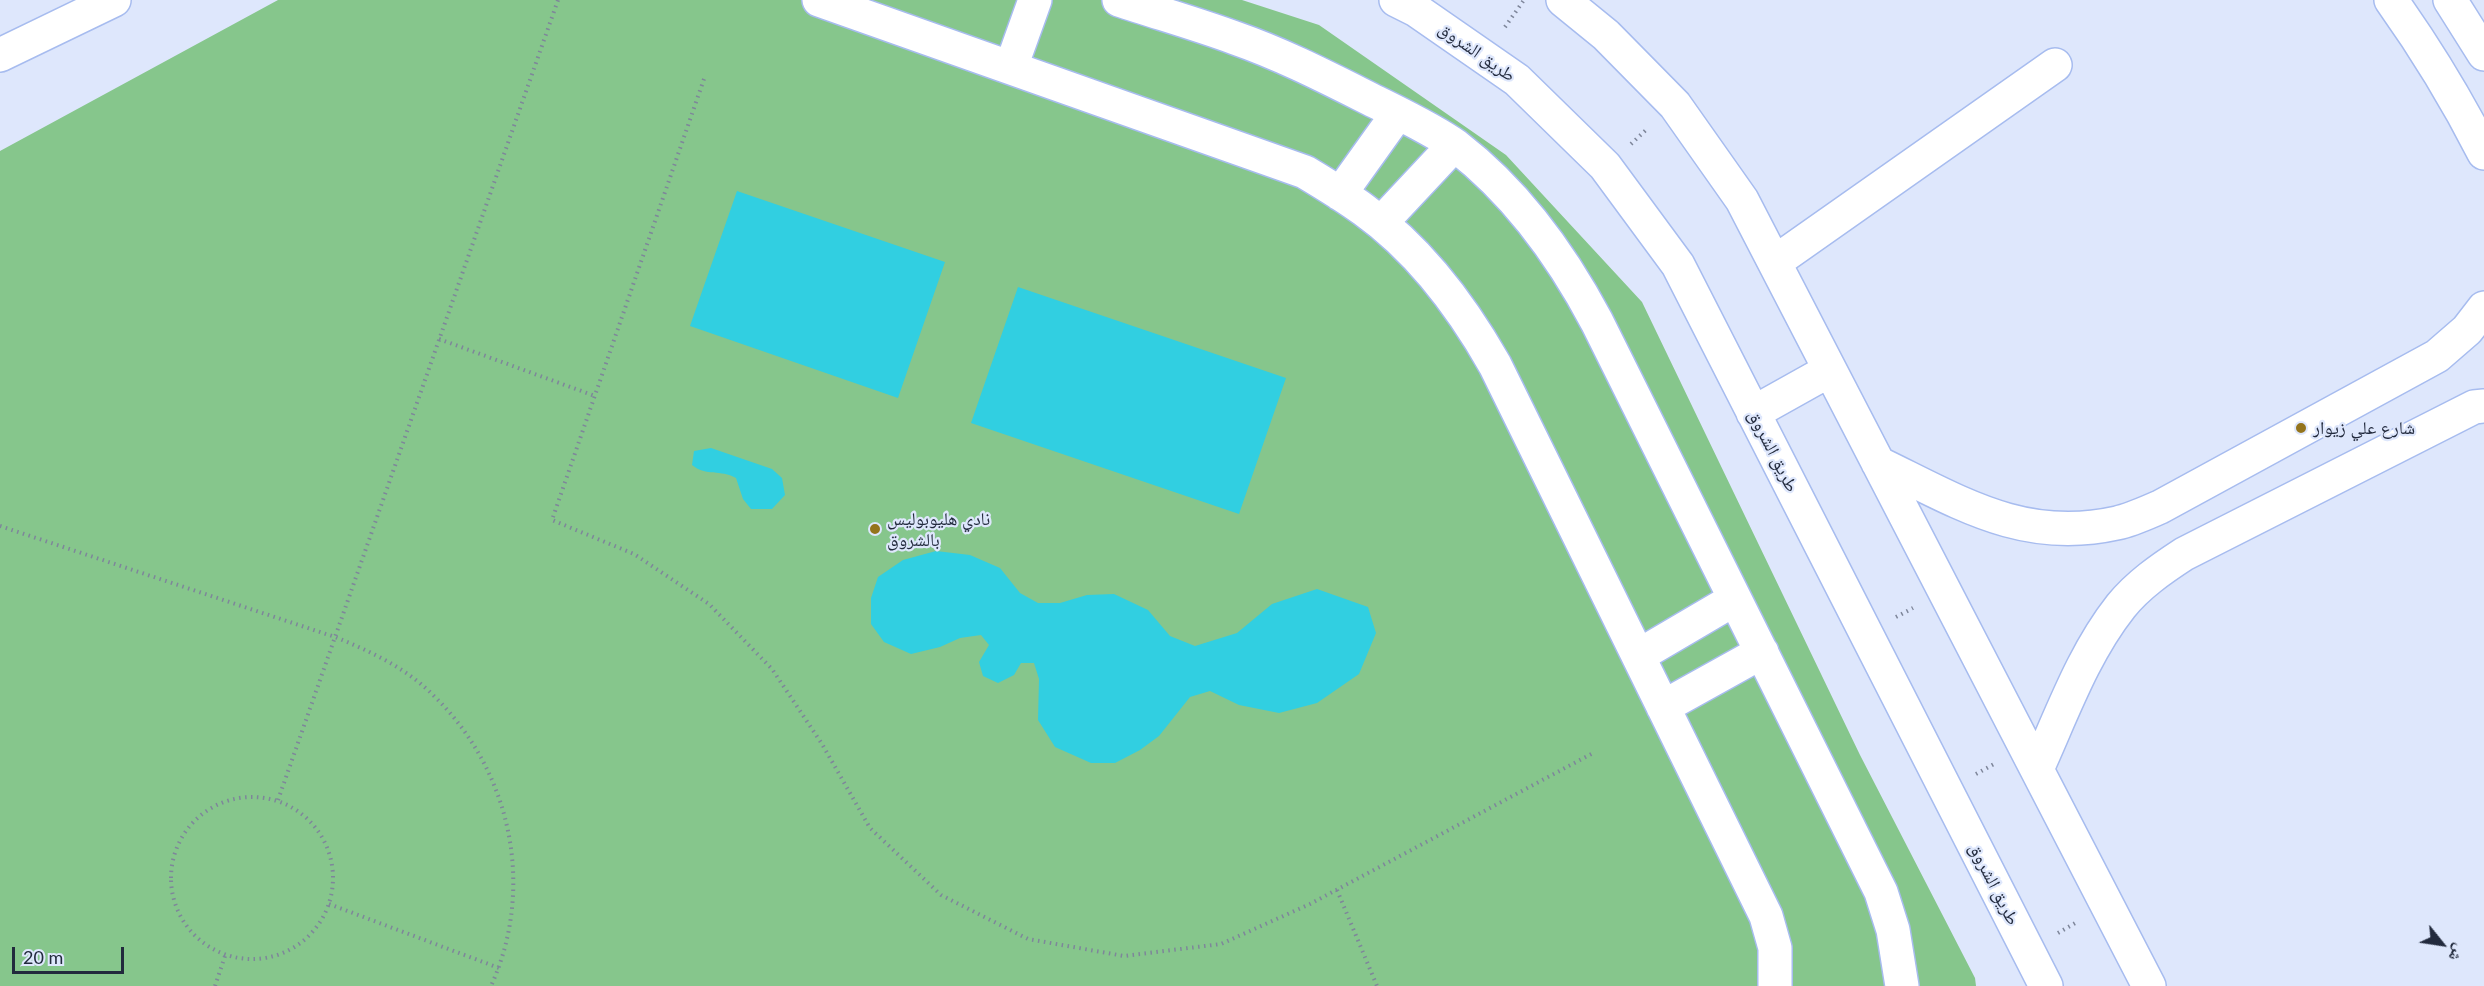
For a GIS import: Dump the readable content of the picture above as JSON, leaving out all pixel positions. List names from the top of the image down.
{
  "streets": {
    "street": ["طريق الشروق"]
  },
  "places": ["شارع علي زيوار", "نادي هليوبوليس بالشروق"],
  "scale_bar": "20 m",
  "north": "bottom right"
}
